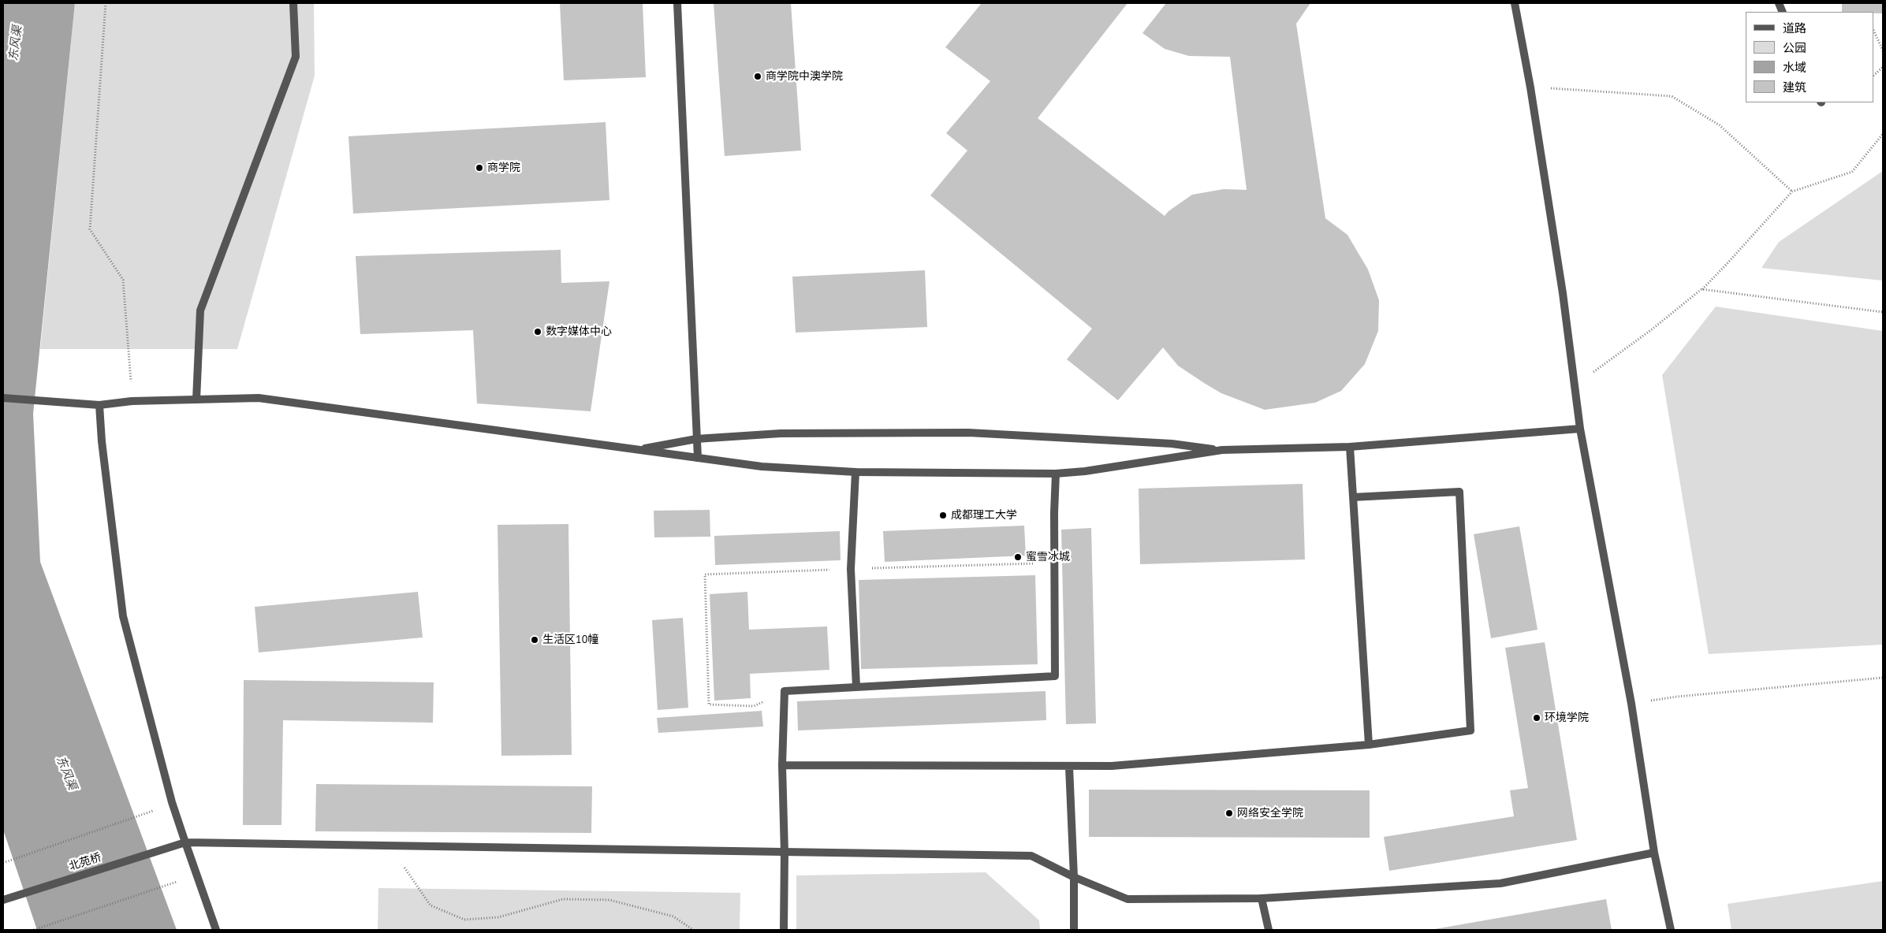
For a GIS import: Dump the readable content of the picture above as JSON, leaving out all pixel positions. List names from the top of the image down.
{
  "streets": {
    "street": ["北苑桥"]
  },
  "water": ["东风渠"],
  "places": [
    "商学院中澳学院",
    "商学院",
    "数字媒体中心",
    "成都理工大学",
    "蜜雪冰城",
    "生活区10幢",
    "环境学院",
    "网络安全学院"
  ],
  "legend": [
    "道路",
    "公园",
    "水域",
    "建筑"
  ]
}
